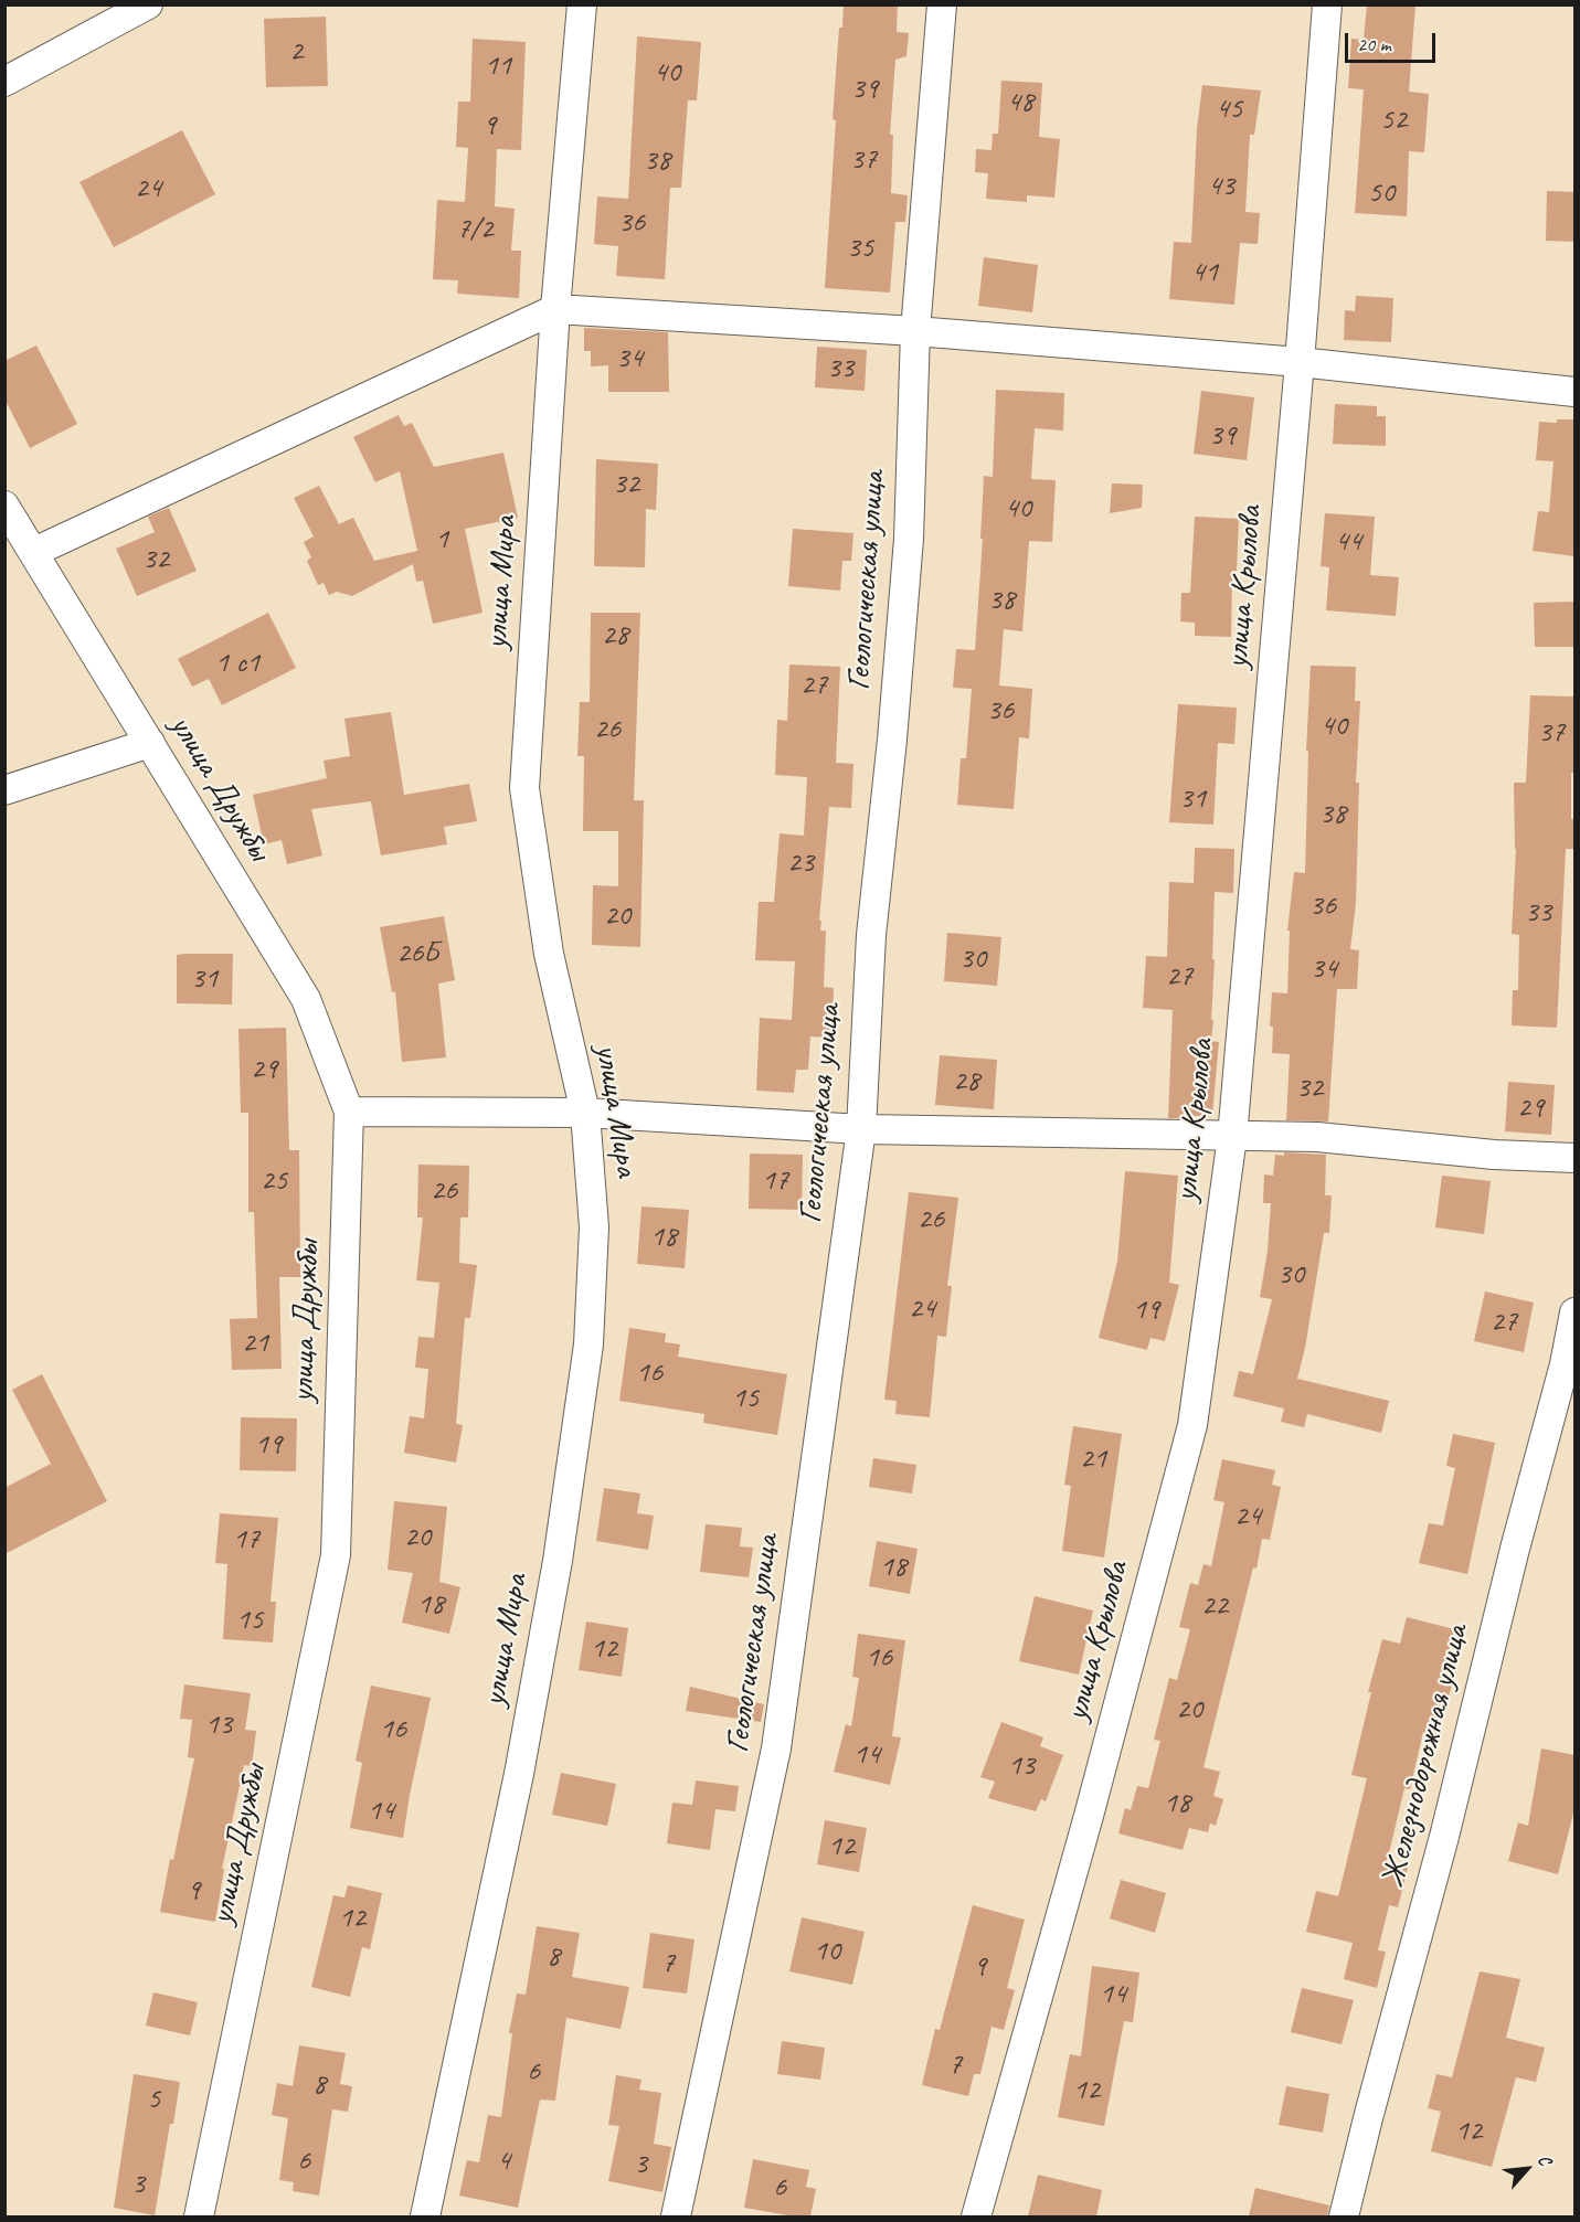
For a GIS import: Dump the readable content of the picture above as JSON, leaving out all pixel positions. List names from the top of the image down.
{
  "streets": {
    "street": [
      "Геологическая улица",
      "улица Мира",
      "улица Крылова",
      "улица Дружбы",
      "Железнодорожная улица"
    ]
  },
  "house_numbers": [
    "2",
    "11",
    "40",
    "39",
    "48",
    "45",
    "52",
    "9",
    "37",
    "38",
    "43",
    "24",
    "50",
    "36",
    "7/2",
    "35",
    "41",
    "34",
    "33",
    "39",
    "32",
    "40",
    "1",
    "44",
    "32",
    "38",
    "28",
    "1 с1",
    "27",
    "36",
    "40",
    "26",
    "37",
    "31",
    "38",
    "23",
    "36",
    "33",
    "20",
    "26Б",
    "30",
    "34",
    "27",
    "31",
    "29",
    "28",
    "32",
    "29",
    "25",
    "17",
    "26",
    "26",
    "18",
    "30",
    "24",
    "19",
    "27",
    "21",
    "16",
    "15",
    "19",
    "21",
    "24",
    "20",
    "17",
    "18",
    "18",
    "22",
    "15",
    "12",
    "16",
    "20",
    "13",
    "16",
    "14",
    "13",
    "18",
    "14",
    "12",
    "9",
    "12",
    "10",
    "8",
    "7",
    "9",
    "14",
    "7",
    "6",
    "8",
    "12",
    "5",
    "12",
    "6",
    "4",
    "3",
    "3",
    "6"
  ],
  "scale_bar": "20 m",
  "north": "top right"
}
